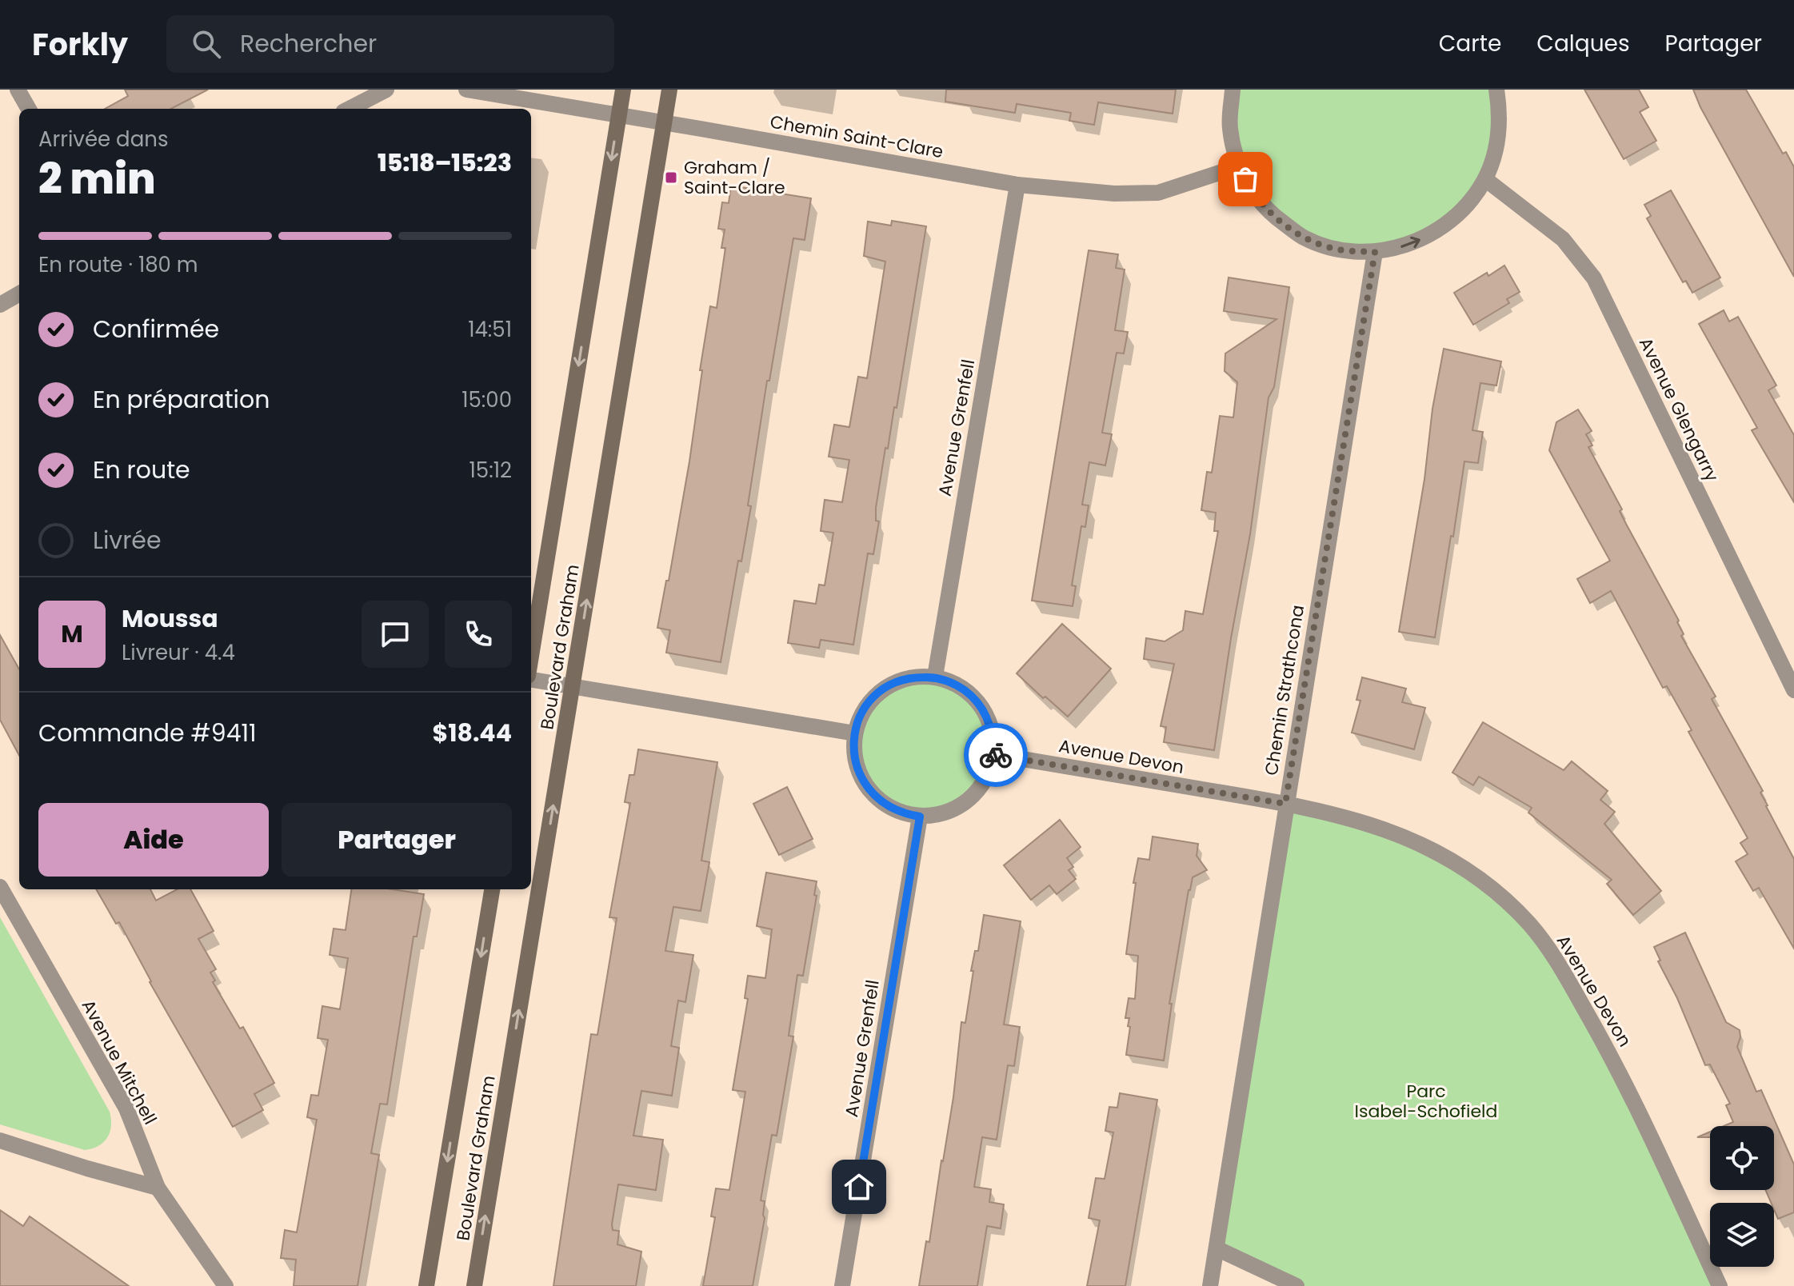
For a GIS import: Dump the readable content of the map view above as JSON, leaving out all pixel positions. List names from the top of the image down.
{
  "streets": {
    "street": [
      "Chemin Saint-Clare",
      "Avenue Glengarry",
      "Avenue Grenfell",
      "Boulevard Graham",
      "Chemin Strathcona",
      "Avenue Devon",
      "Avenue Mitchell"
    ]
  },
  "crossings": [
    ["Chemin Saint-Clare", "Avenue Grenfell"],
    ["Chemin Saint-Clare", "Boulevard Graham"],
    ["Avenue Grenfell", "Avenue Devon"],
    ["Chemin Strathcona", "Avenue Devon"]
  ],
  "parks": ["Parc Isabel-Schofield"],
  "places": {
    "transit": ["Graham / Saint-Clare"]
  },
  "page": {
    "header": "Forkly",
    "search": "Rechercher",
    "nav": ["Carte", "Calques", "Partager"],
    "heading": ["2 min", "Arrivée dans", "15:18–15:23"],
    "panel": [
      "Moussa",
      "Livreur · 4.4",
      "Commande #9411",
      "$18.44"
    ],
    "bar": "En route · 180 m",
    "list": [
      ["Confirmée", "14:51"],
      ["En préparation", "15:00"],
      ["En route", "15:12"],
      "Livrée"
    ],
    "round": "M",
    "buttons": ["Aide", "Partager"]
  }
}
